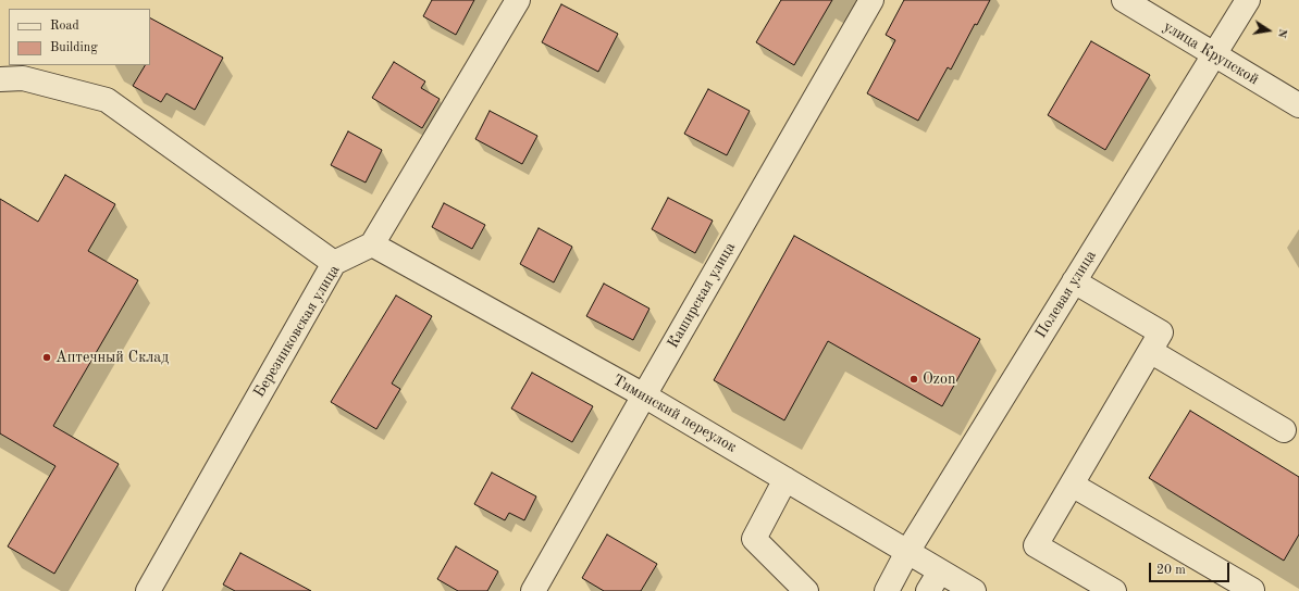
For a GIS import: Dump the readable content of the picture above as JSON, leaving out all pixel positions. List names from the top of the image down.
{
  "streets": {
    "street": [
      "улица Крупской",
      "Полевая улица",
      "Каширская улица",
      "Березниковская улица",
      "Тиминский переулок"
    ]
  },
  "crossings": [
    ["улица Крупской", "Полевая улица"],
    ["Полевая улица", "Тиминский переулок"],
    ["Каширская улица", "Тиминский переулок"],
    ["Березниковская улица", "Тиминский переулок"]
  ],
  "places": ["Аптечный Склад", "Ozon"],
  "legend": ["Road", "Building"],
  "scale_bar": "20 m",
  "north": "right"
}
